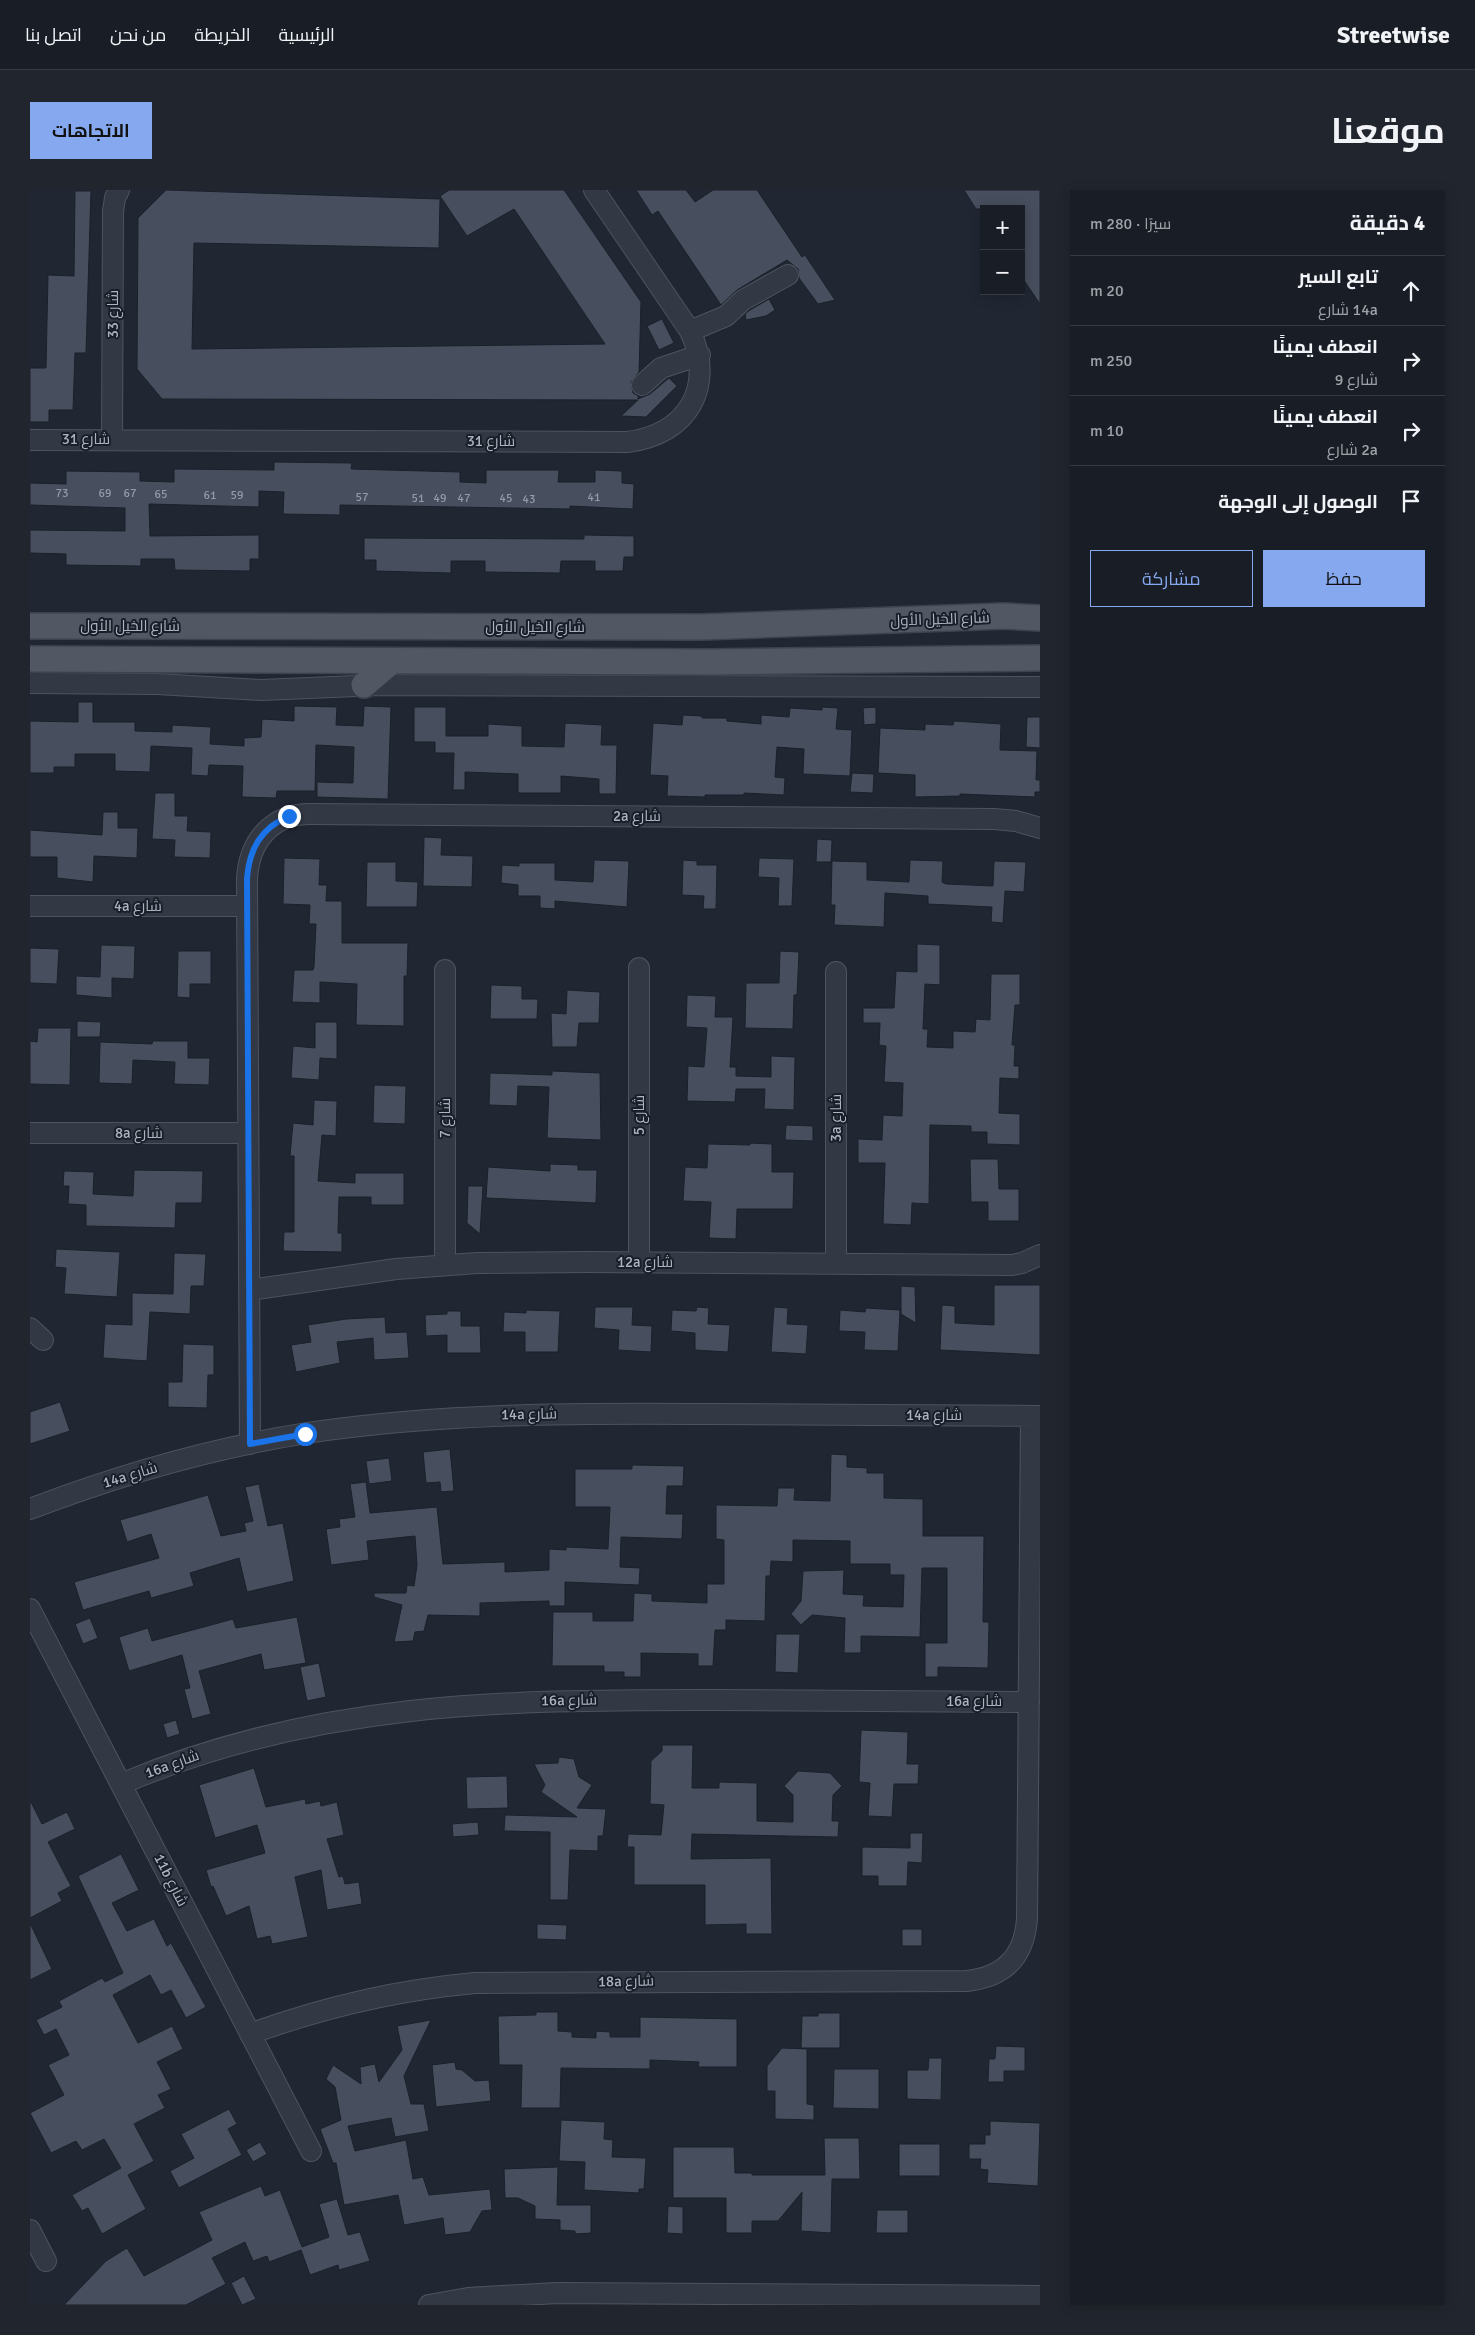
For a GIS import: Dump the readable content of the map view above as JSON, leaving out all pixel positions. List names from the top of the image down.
{
  "streets": {
    "main road": ["شارع الخيل الأول"],
    "street": [
      "شارع 33",
      "شارع 31",
      "2a شارع",
      "4a شارع",
      "شارع 5",
      "شارع 7",
      "3a شارع",
      "8a شارع",
      "12a شارع",
      "14a شارع",
      "16a شارع",
      "11b شارع",
      "18a شارع"
    ]
  },
  "crossings": [
    ["شارع 33", "شارع 31"],
    ["2a شارع", "4a شارع"],
    ["شارع 5", "12a شارع"],
    ["شارع 7", "12a شارع"],
    ["3a شارع", "12a شارع"],
    ["16a شارع", "11b شارع"],
    ["16a شارع", "18a شارع"],
    ["11b شارع", "18a شارع"]
  ],
  "house_numbers": [
    "73",
    "69",
    "67",
    "65",
    "61",
    "59",
    "57",
    "41",
    "51",
    "49",
    "47",
    "45",
    "43"
  ],
  "page": {
    "header": "Streetwise",
    "nav": [
      "الرئيسية",
      "الخريطة",
      "من نحن",
      "اتصل بنا"
    ],
    "title": "موقعنا",
    "buttons": [
      "الاتجاهات",
      ["حفظ", "مشاركة"]
    ],
    "heading": ["4 دقيقة", "سيرًا · 280 m"],
    "map_buttons": ["+", "−"],
    "list": [
      ["تابع السير", "14a شارع", "20 m"],
      ["انعطف يمينًا", "شارع 9", "250 m"],
      ["انعطف يمينًا", "2a شارع", "10 m"],
      "الوصول إلى الوجهة"
    ]
  }
}
